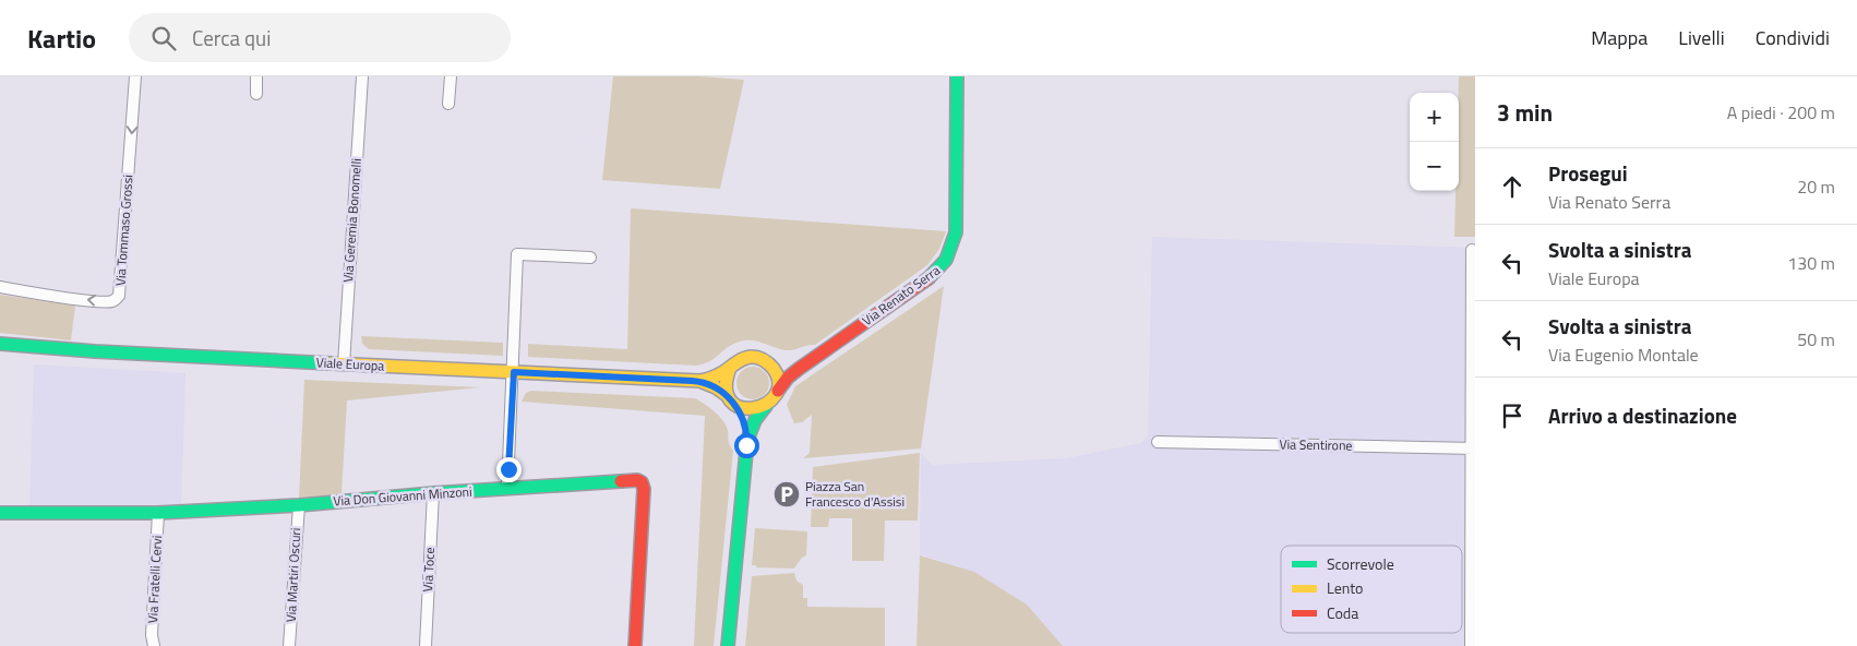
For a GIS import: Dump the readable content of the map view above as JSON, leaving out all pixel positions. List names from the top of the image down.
{
  "streets": {
    "street": [
      "Via Geremia Bonomelli",
      "Via Tommaso Grossi",
      "Via Renato Serra",
      "Viale Europa",
      "Via Sentirone",
      "Via Don Giovanni Minzoni",
      "Via Toce",
      "Via Martiri Oscuri",
      "Via Fratelli Cervi"
    ]
  },
  "crossings": [
    ["Via Geremia Bonomelli", "Viale Europa"],
    ["Via Renato Serra", "Viale Europa"],
    ["Via Don Giovanni Minzoni", "Via Toce"],
    ["Via Don Giovanni Minzoni", "Via Martiri Oscuri"],
    ["Via Don Giovanni Minzoni", "Via Fratelli Cervi"]
  ],
  "places": {
    "parking": ["Piazza San Francesco d'Assisi"]
  },
  "legend": ["Scorrevole", "Lento", "Coda"],
  "page": {
    "header": "Kartio",
    "search": "Cerca qui",
    "nav": ["Mappa", "Livelli", "Condividi"],
    "heading": ["3 min", "A piedi · 200 m"],
    "map_buttons": ["+", "−"],
    "list": [
      ["Prosegui", "Via Renato Serra", "20 m"],
      ["Svolta a sinistra", "Viale Europa", "130 m"],
      ["Svolta a sinistra", "Via Eugenio Montale", "50 m"],
      "Arrivo a destinazione"
    ]
  }
}
